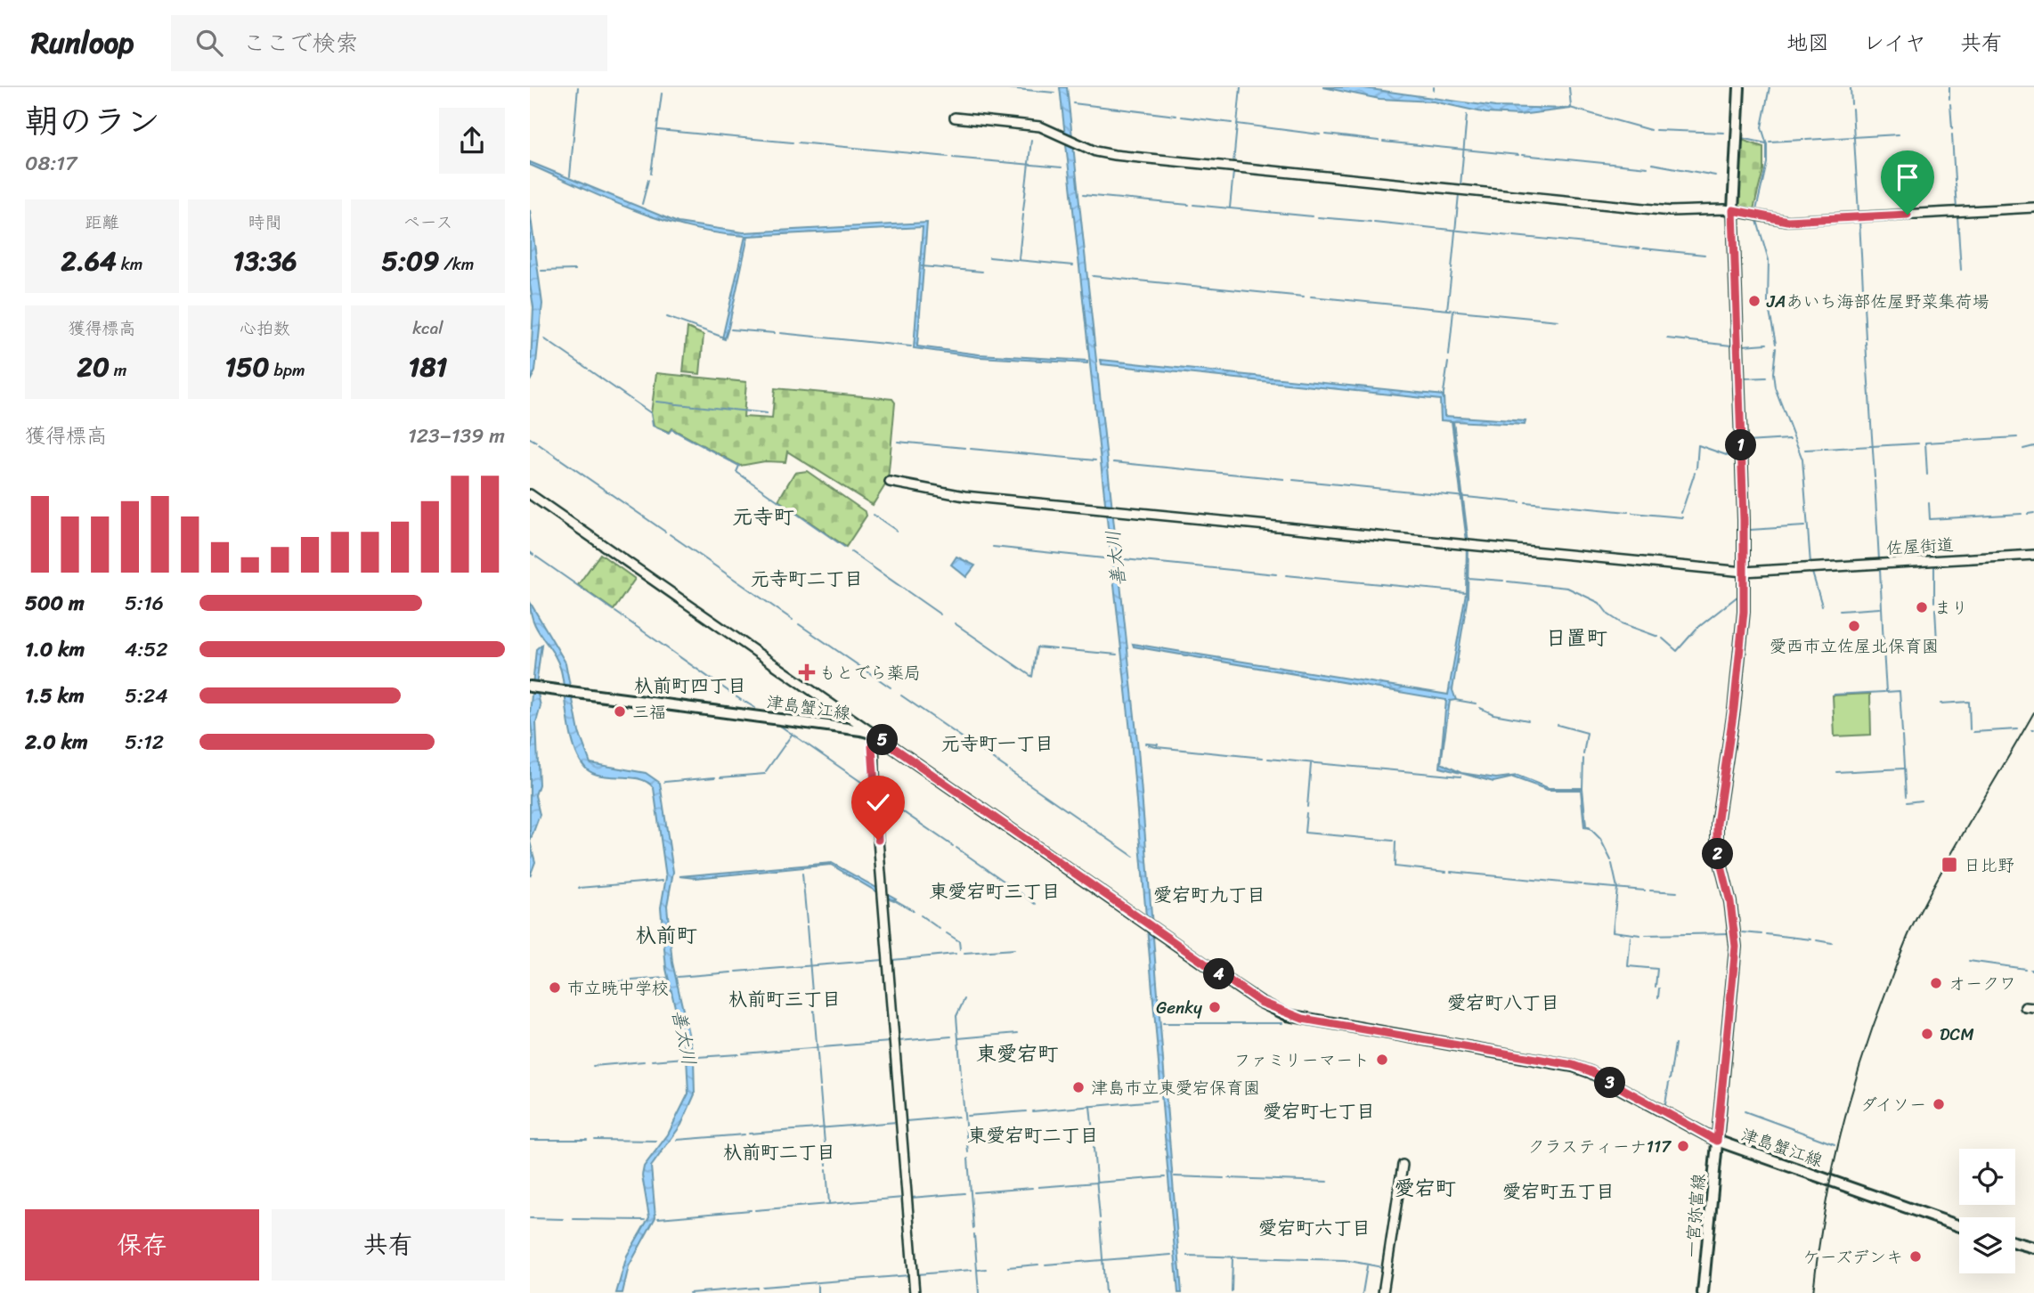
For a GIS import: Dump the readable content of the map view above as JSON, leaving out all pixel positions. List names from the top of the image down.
{
  "streets": {
    "main road": ["津島蟹江線", "一宮弥富線"],
    "street": ["佐屋街道"]
  },
  "crossings": [
    ["佐屋街道", "一宮弥富線"],
    ["津島蟹江線", "一宮弥富線"]
  ],
  "districts": [
    "元寺町",
    "元寺町二丁目",
    "日置町",
    "杁前町四丁目",
    "元寺町一丁目",
    "東愛宕町三丁目",
    "愛宕町九丁目",
    "杁前町",
    "杁前町三丁目",
    "愛宕町八丁目",
    "東愛宕町",
    "愛宕町七丁目",
    "東愛宕町二丁目",
    "杁前町二丁目",
    "愛宕町",
    "愛宕町五丁目",
    "愛宕町六丁目"
  ],
  "water": ["善太川"],
  "places": {
    "other": [
      "JAあいち海部佐屋野菜集荷場",
      "まり",
      "愛西市立佐屋北保育園",
      "三福",
      "オークワ",
      "市立暁中学校",
      "Genky",
      "DCM",
      "ファミリーマート",
      "津島市立東愛宕保育園",
      "ダイソー",
      "クラスティーナ117",
      "ケーズデンキ"
    ],
    "health": ["もとでら薬局"],
    "transit": ["日比野"]
  },
  "page": {
    "header": "Runloop",
    "search": "ここで検索",
    "nav": ["地図", "レイヤ", "共有"],
    "heading": ["朝のラン", "08:17"],
    "stats": [
      ["距離", "2.64 km"],
      ["時間", "13:36"],
      ["ペース", "5:09 /km"],
      ["獲得標高", "20 m"],
      ["心拍数", "150 bpm"],
      ["kcal", "181"]
    ],
    "chart": ["獲得標高", "123–139 m"],
    "pins": [
      "1",
      "5",
      "2",
      "4",
      "3"
    ],
    "list": [
      {
        "name": "500 m",
        "note": "5:16"
      },
      {
        "name": "1.0 km",
        "note": "4:52"
      },
      {
        "name": "1.5 km",
        "note": "5:24"
      },
      {
        "name": "2.0 km",
        "note": "5:12"
      }
    ],
    "buttons": ["保存", "共有"]
  }
}
